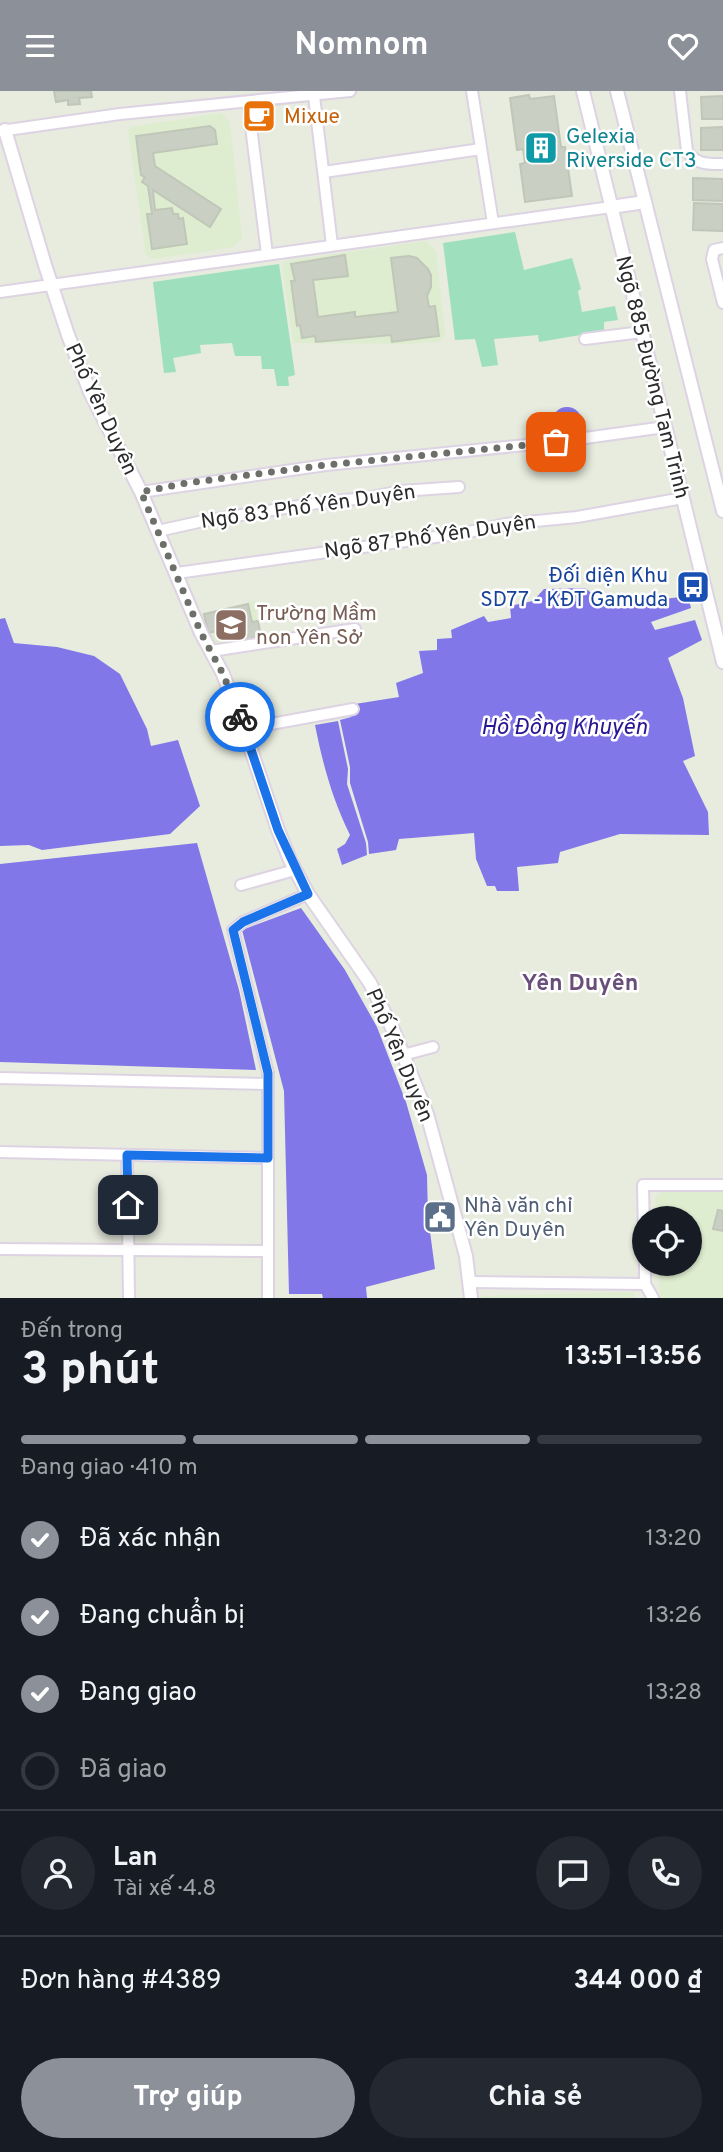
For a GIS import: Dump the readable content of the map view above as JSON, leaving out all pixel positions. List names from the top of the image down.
{
  "streets": {
    "street": [
      "Ngõ 885 Đường Tam Trinh",
      "Phố Yên Duyên",
      "Ngõ 83 Phố Yên Duyên",
      "Ngõ 87 Phố Yên Duyên"
    ]
  },
  "crossings": [
    ["Ngõ 885 Đường Tam Trinh", "Ngõ 87 Phố Yên Duyên"],
    ["Phố Yên Duyên", "Ngõ 83 Phố Yên Duyên"],
    ["Phố Yên Duyên", "Ngõ 87 Phố Yên Duyên"]
  ],
  "districts": ["Yên Duyên"],
  "water": ["Hồ Đồng Khuyến"],
  "places": {
    "cafe": ["Mixue"],
    "building": ["Gelexia Riverside CT3"],
    "bus stop": ["Đối diện Khu SD77 - KĐT Gamuda"],
    "school or university": ["Trường Mầm non Yên Sở"],
    "public building": ["Nhà văn chỉ Yên Duyên"]
  },
  "page": {
    "header": "Nomnom",
    "heading": ["3 phút", "Đến trong", "13:51–13:56"],
    "panel": [
      "Lan",
      "Tài xế · 4.8",
      "Đơn hàng #4389",
      "344 000 ₫"
    ],
    "bar": "Đang giao · 410 m",
    "list": [
      ["Đã xác nhận", "13:20"],
      ["Đang chuẩn bị", "13:26"],
      ["Đang giao", "13:28"],
      "Đã giao"
    ],
    "buttons": ["Trợ giúp", "Chia sẻ"]
  }
}
